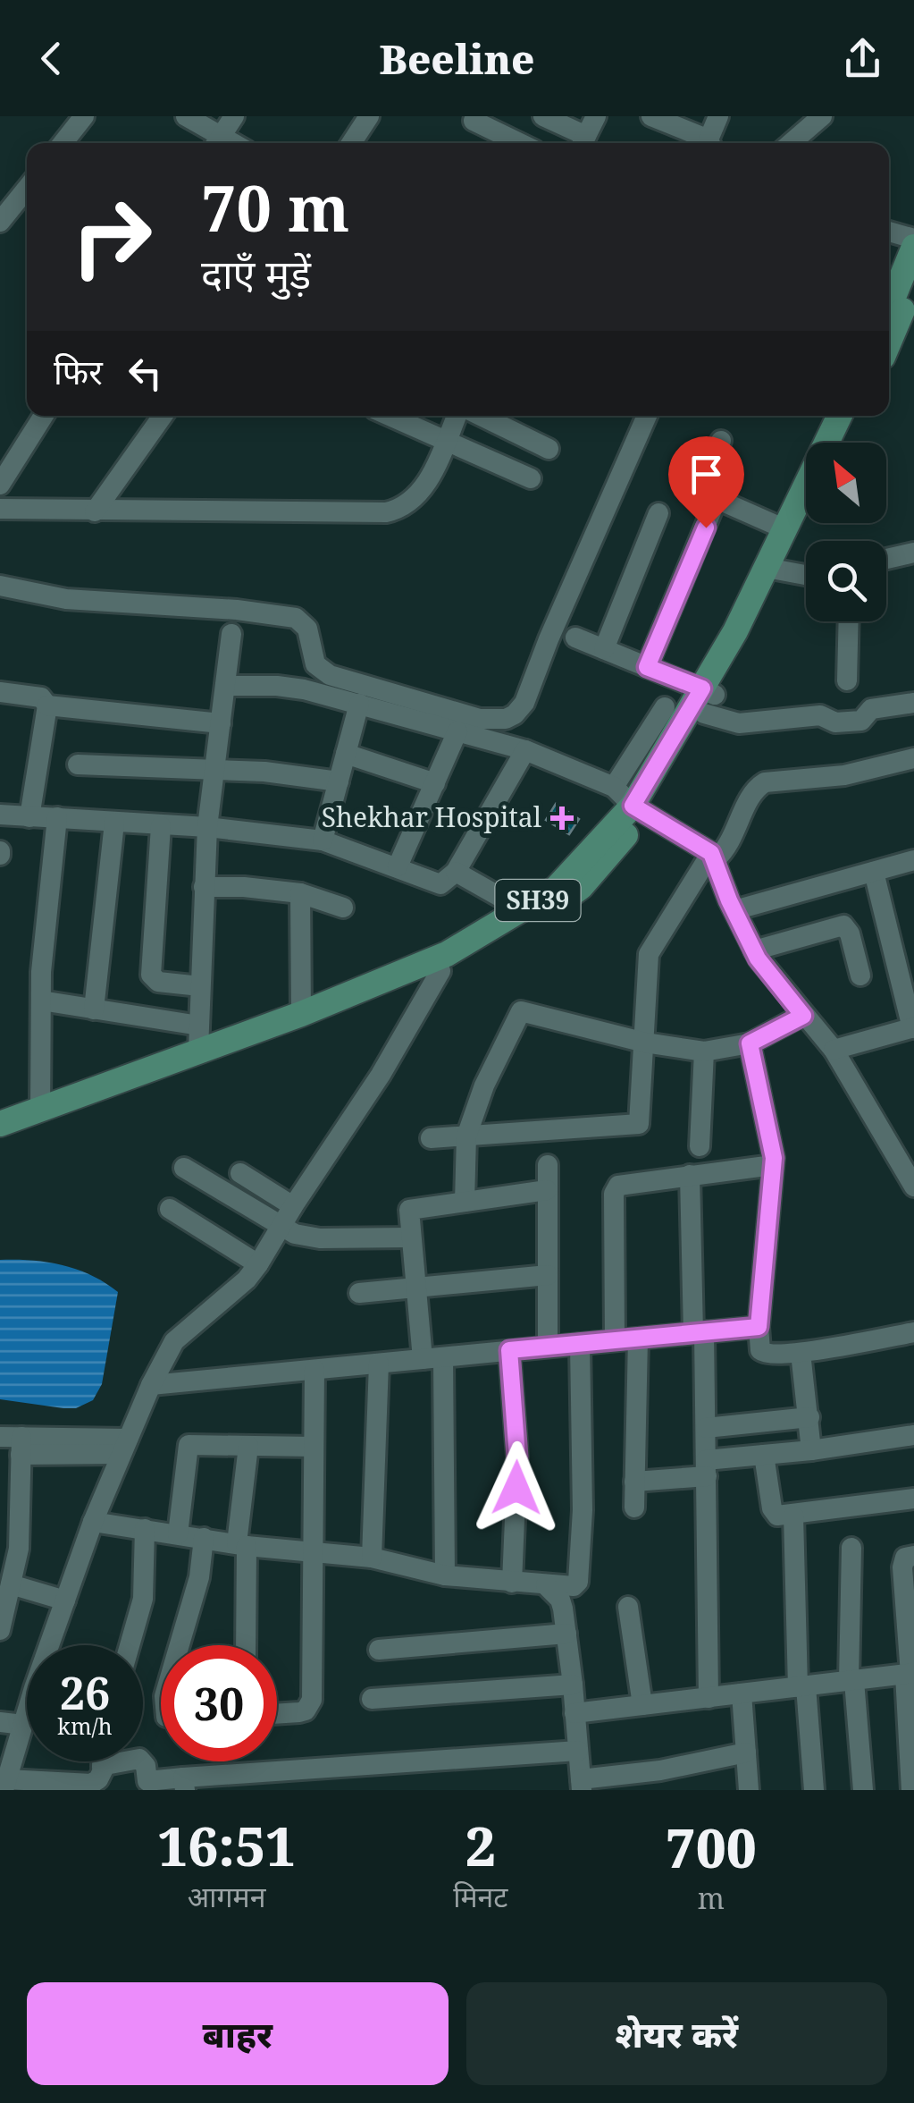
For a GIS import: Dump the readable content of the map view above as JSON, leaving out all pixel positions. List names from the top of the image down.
{
  "streets": {
    "main road": ["SH39"]
  },
  "places": {
    "health": ["Shekhar Hospital"]
  },
  "north": "top left",
  "page": {
    "header": "Beeline",
    "turn": ["70 m", "दाएँ मुड़ें"],
    "then": "फिर",
    "speed": "26 km/h",
    "limit": "30",
    "eta": [
      "16:51",
      "आगमन",
      "2",
      "मिनट",
      "700",
      "m"
    ],
    "buttons": ["बाहर", "शेयर करें"]
  }
}
